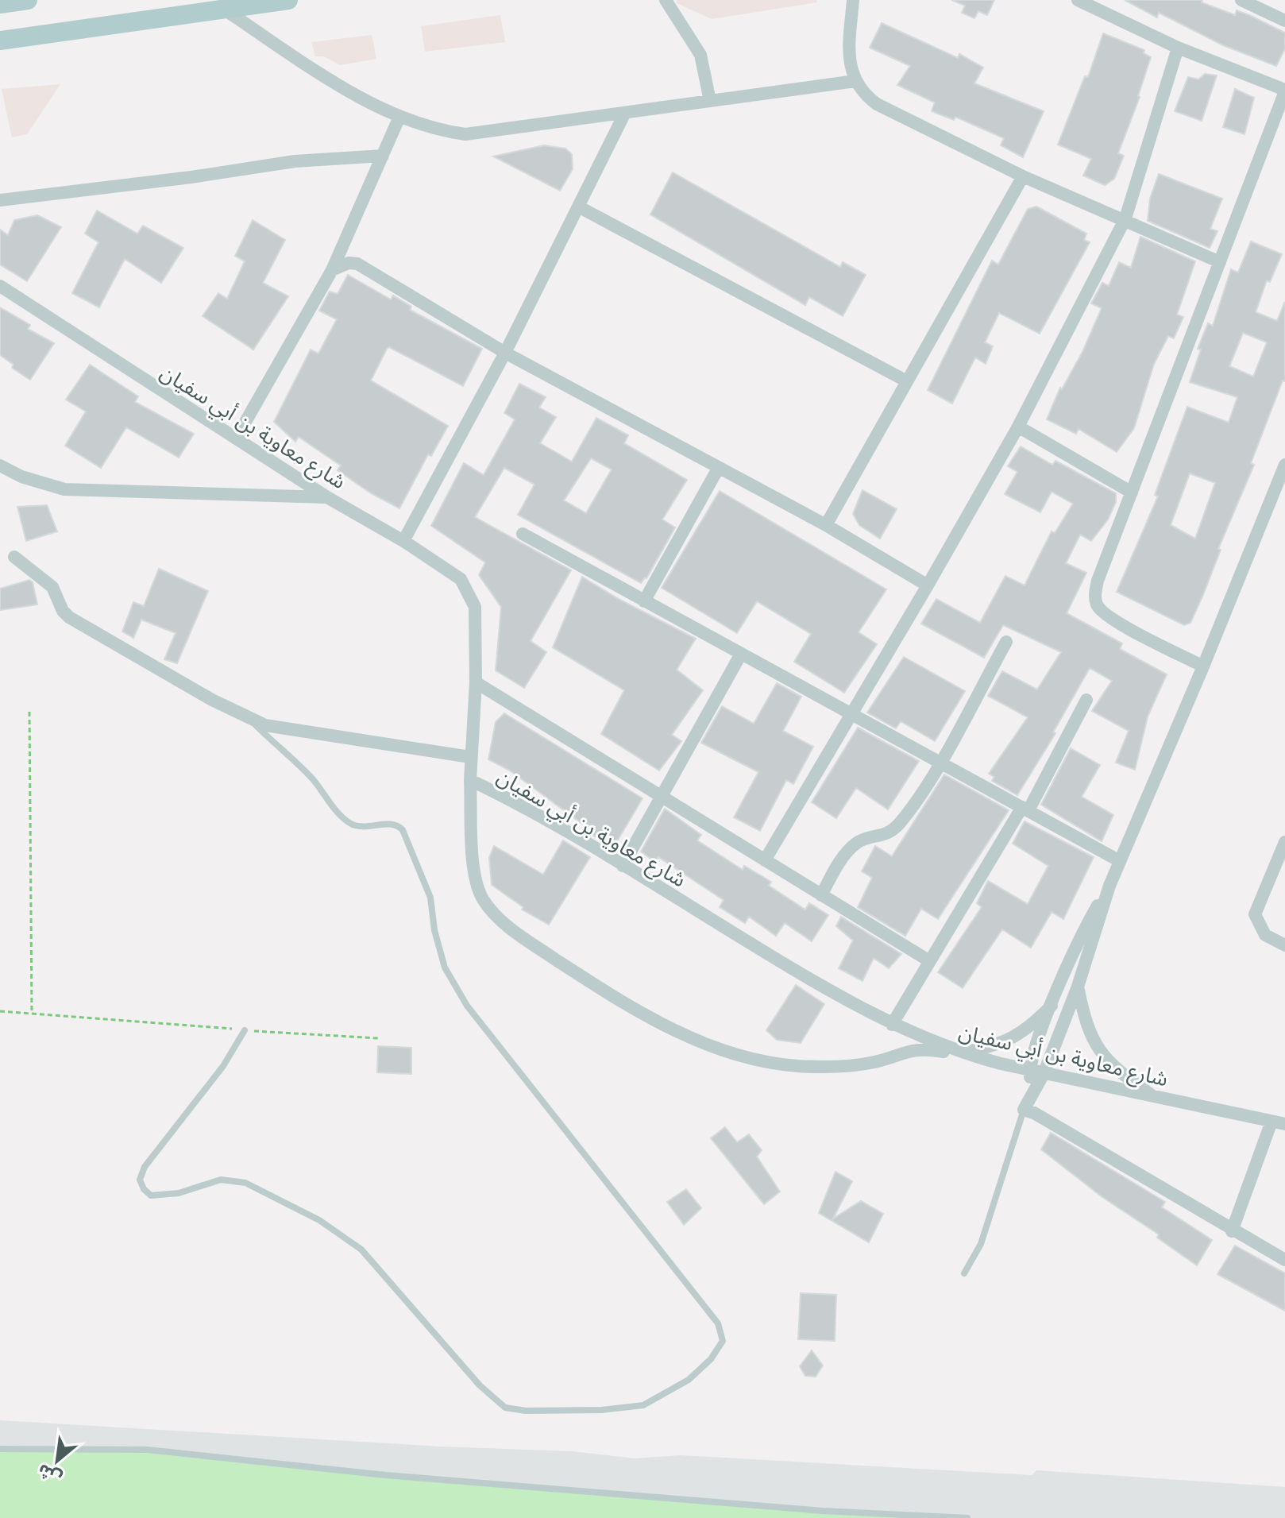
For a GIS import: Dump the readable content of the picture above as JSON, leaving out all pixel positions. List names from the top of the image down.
{
  "streets": {
    "street": ["شارع معاوية بن أبي سفيان"]
  },
  "north": "bottom left"
}
